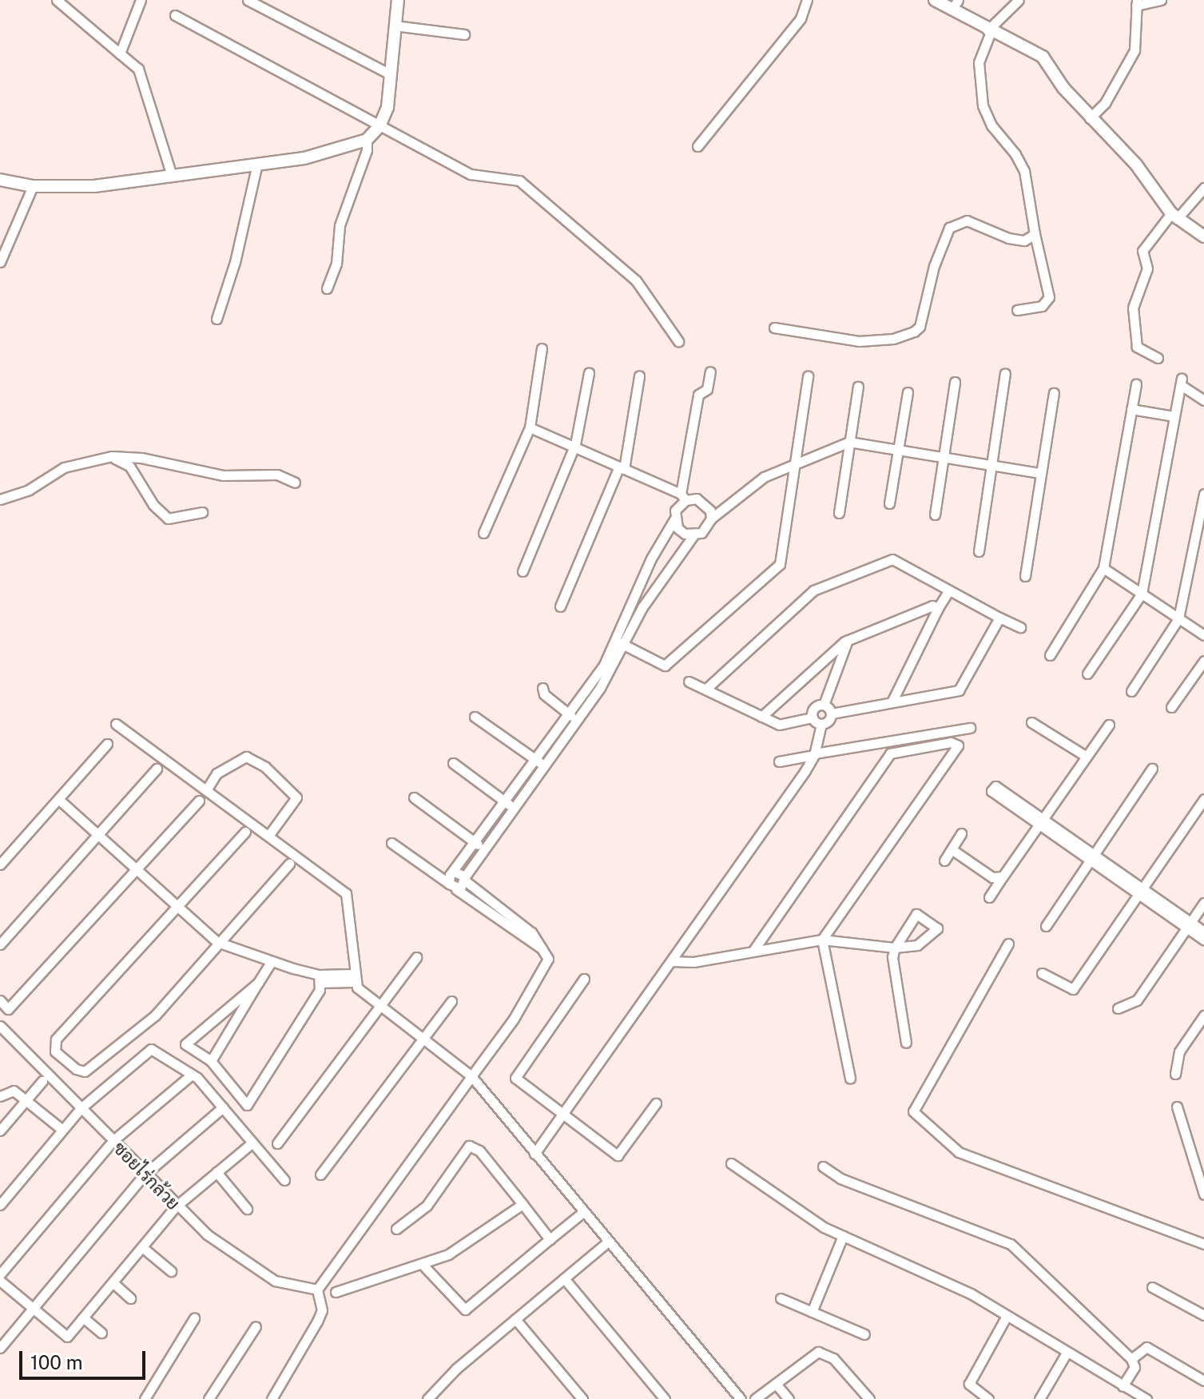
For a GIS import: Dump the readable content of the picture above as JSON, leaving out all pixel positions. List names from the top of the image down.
{
  "streets": {
    "street": ["ซอยไร่กล้วย"]
  },
  "scale_bar": "100 m"
}
